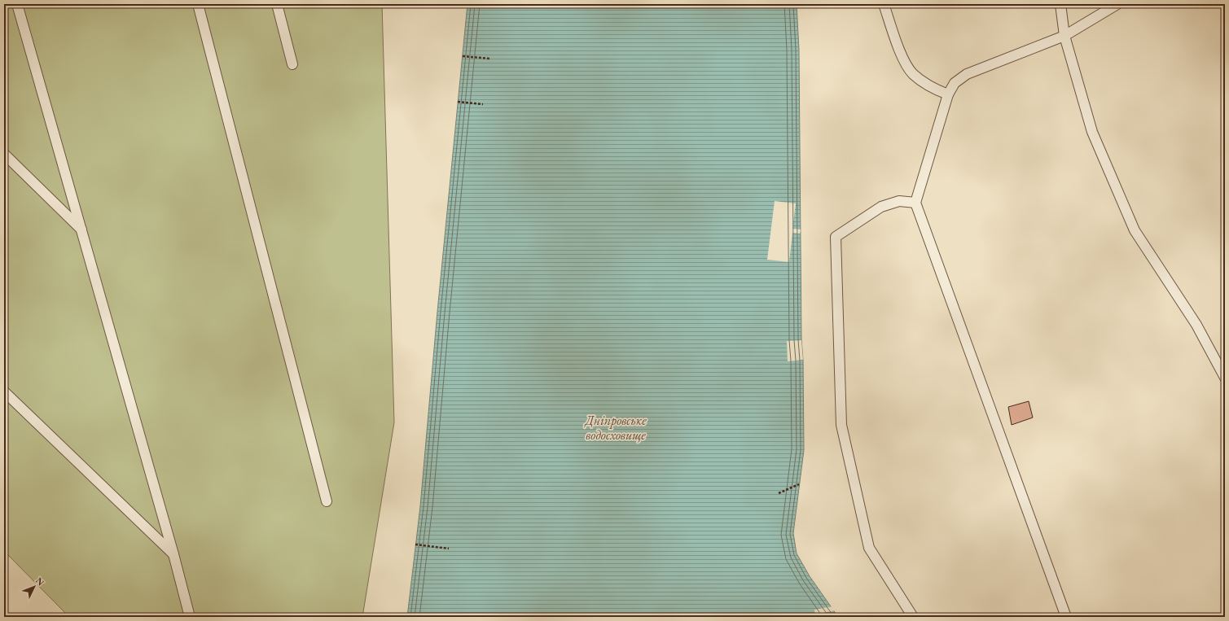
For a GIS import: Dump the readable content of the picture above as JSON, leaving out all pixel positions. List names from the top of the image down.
{
  "water": ["Дніпровське водосховище"],
  "north": "top right"
}
